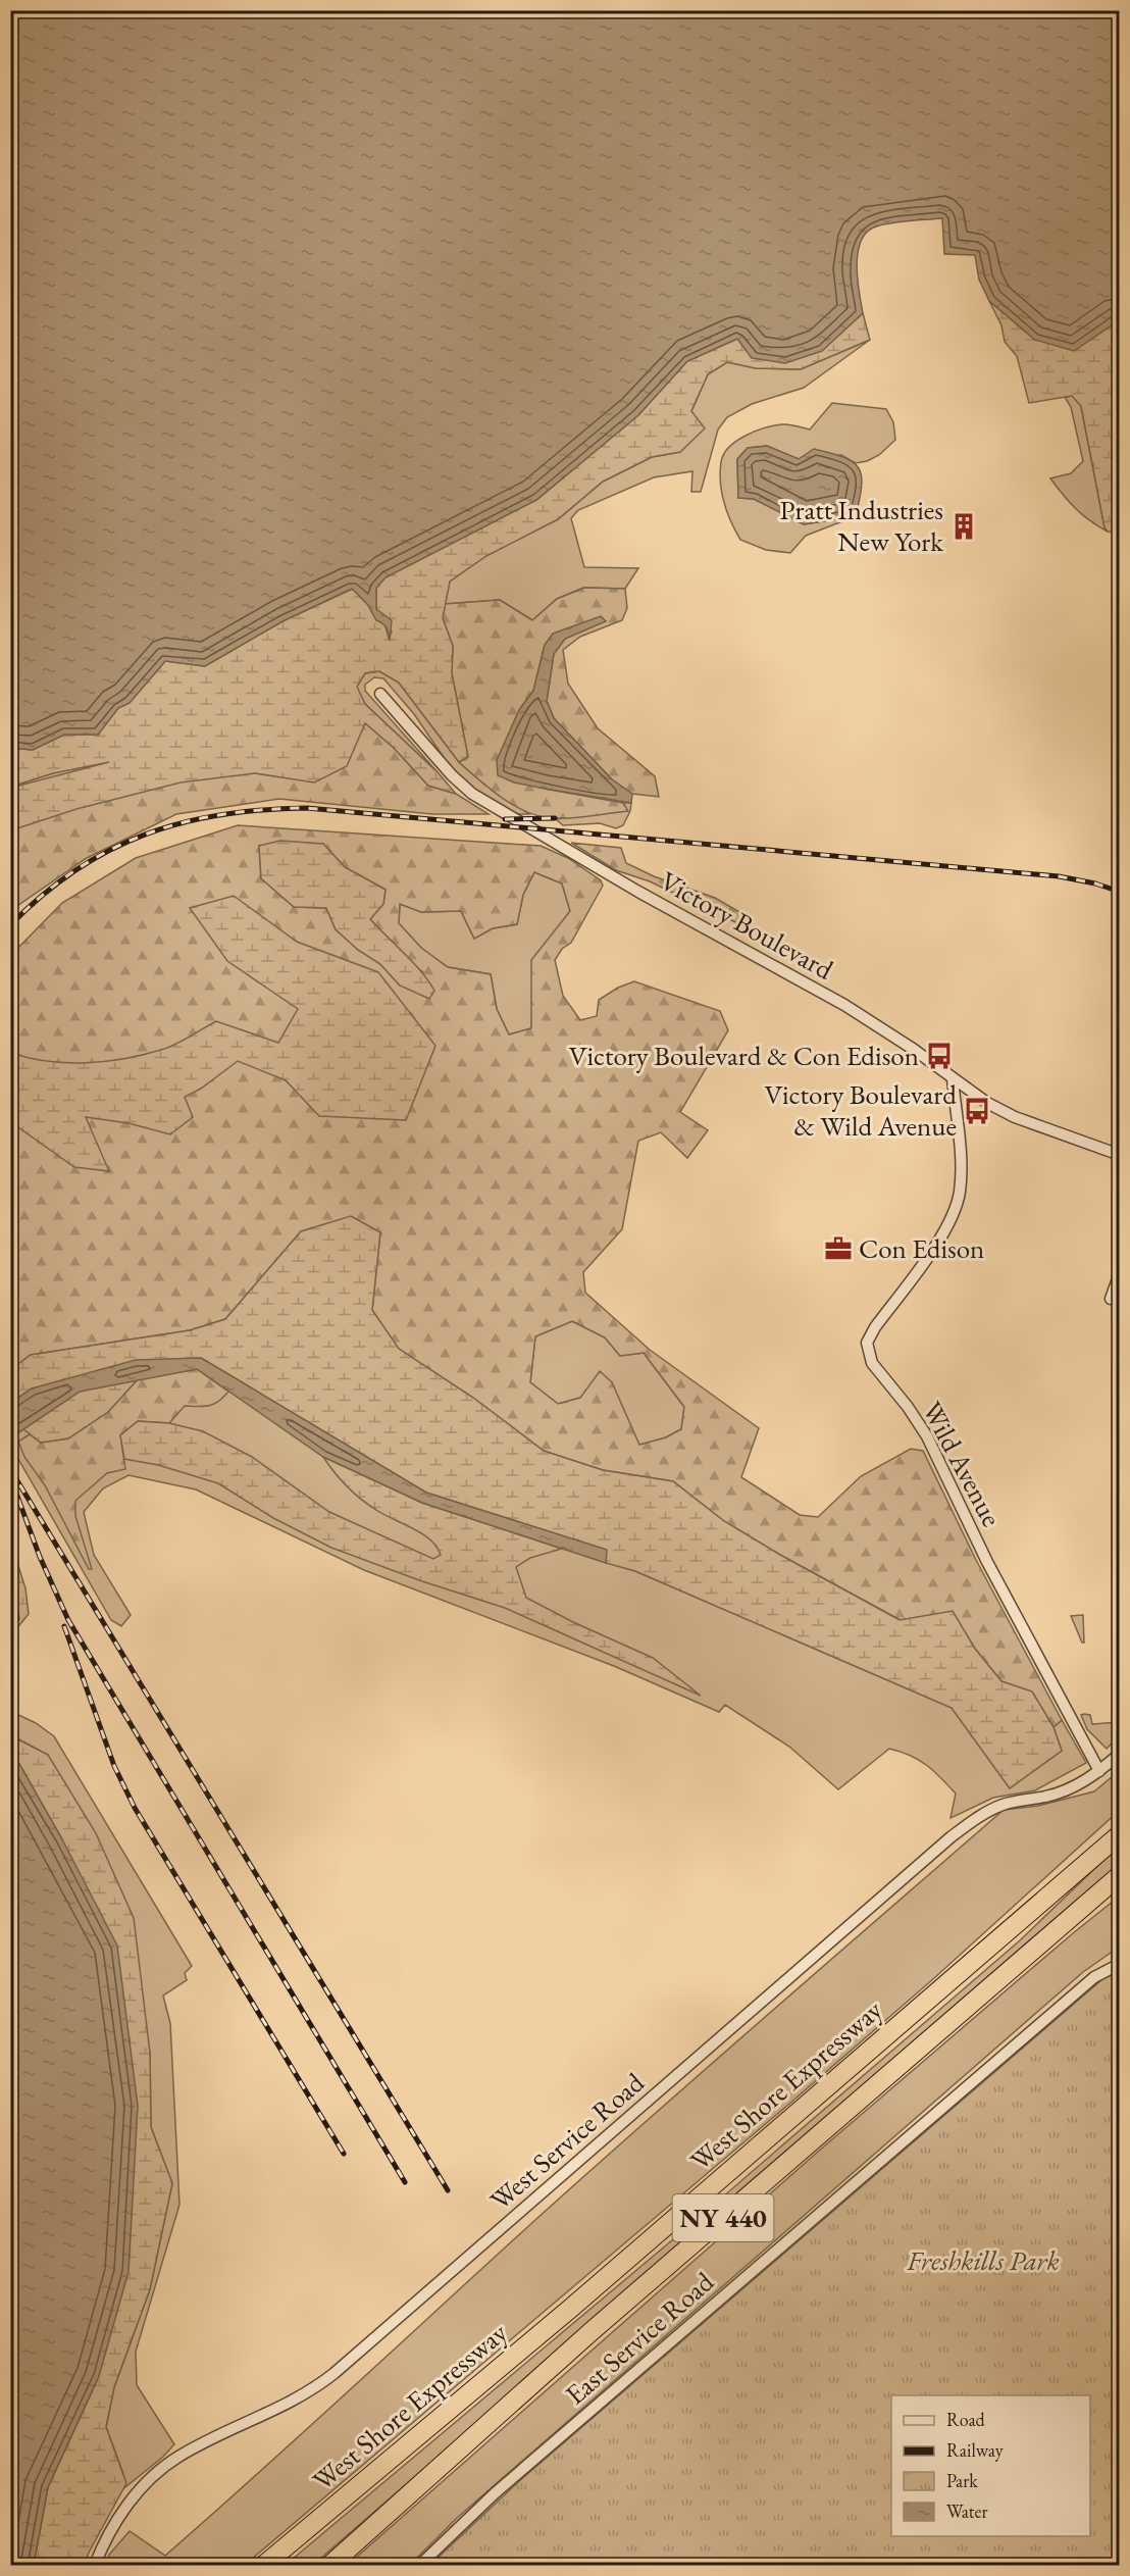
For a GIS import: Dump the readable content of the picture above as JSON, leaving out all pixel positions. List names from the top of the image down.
{
  "streets": {
    "highway": ["West Shore Expressway", "NY 440"],
    "street": [
      "Victory Boulevard",
      "Wild Avenue",
      "West Service Road",
      "East Service Road"
    ]
  },
  "crossings": [
    ["Victory Boulevard", "Wild Avenue"],
    ["Wild Avenue", "West Service Road"]
  ],
  "parks": ["Freshkills Park"],
  "places": {
    "building": ["Pratt Industries New York"],
    "bus stop": ["Victory Boulevard & Con Edison", "Victory Boulevard & Wild Avenue"],
    "office": ["Con Edison"]
  },
  "legend": [
    "Road",
    "Railway",
    "Park",
    "Water"
  ]
}
